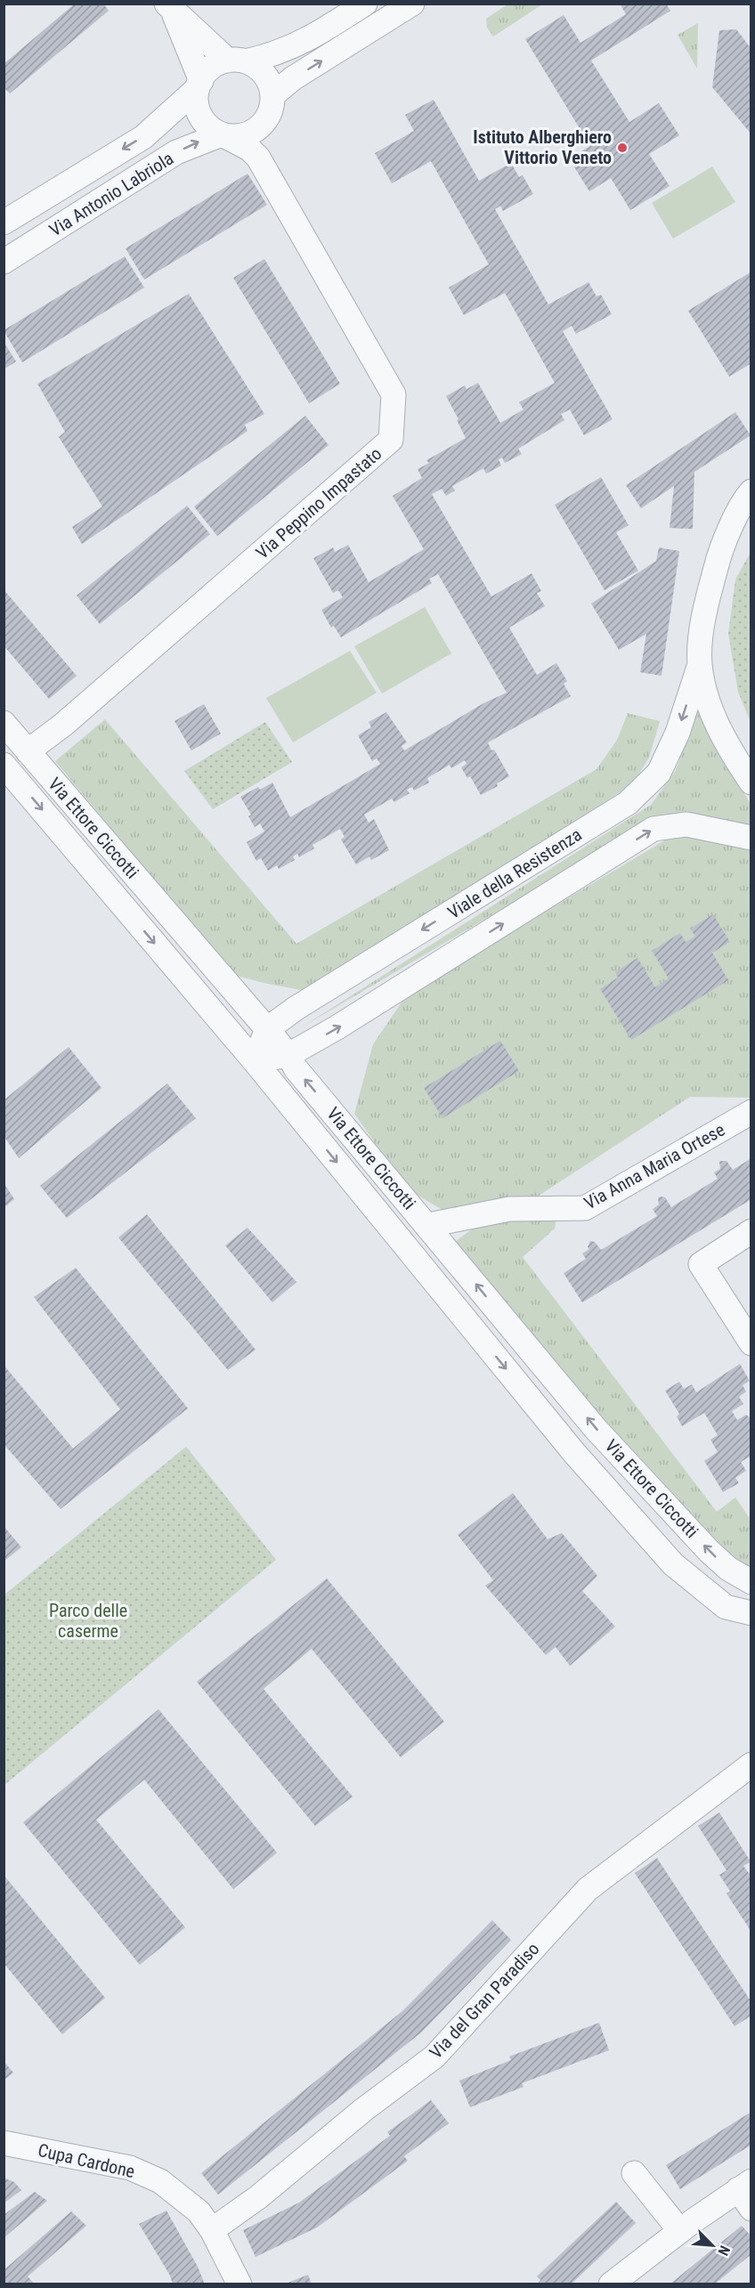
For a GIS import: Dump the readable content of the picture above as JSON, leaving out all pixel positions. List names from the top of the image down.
{
  "streets": {
    "street": [
      "Via Antonio Labriola",
      "Via Peppino Impastato",
      "Via Ettore Ciccotti",
      "Viale della Resistenza",
      "Via Anna Maria Ortese",
      "Via del Gran Paradiso",
      "Cupa Cardone"
    ]
  },
  "crossings": [
    ["Via Antonio Labriola", "Via Peppino Impastato"],
    ["Via Peppino Impastato", "Via Ettore Ciccotti"],
    ["Via Ettore Ciccotti", "Viale della Resistenza"],
    ["Via Ettore Ciccotti", "Via Anna Maria Ortese"],
    ["Via del Gran Paradiso", "Cupa Cardone"]
  ],
  "parks": ["Parco delle caserme"],
  "places": ["Istituto Alberghiero Vittorio Veneto"],
  "north": "bottom right"
}
